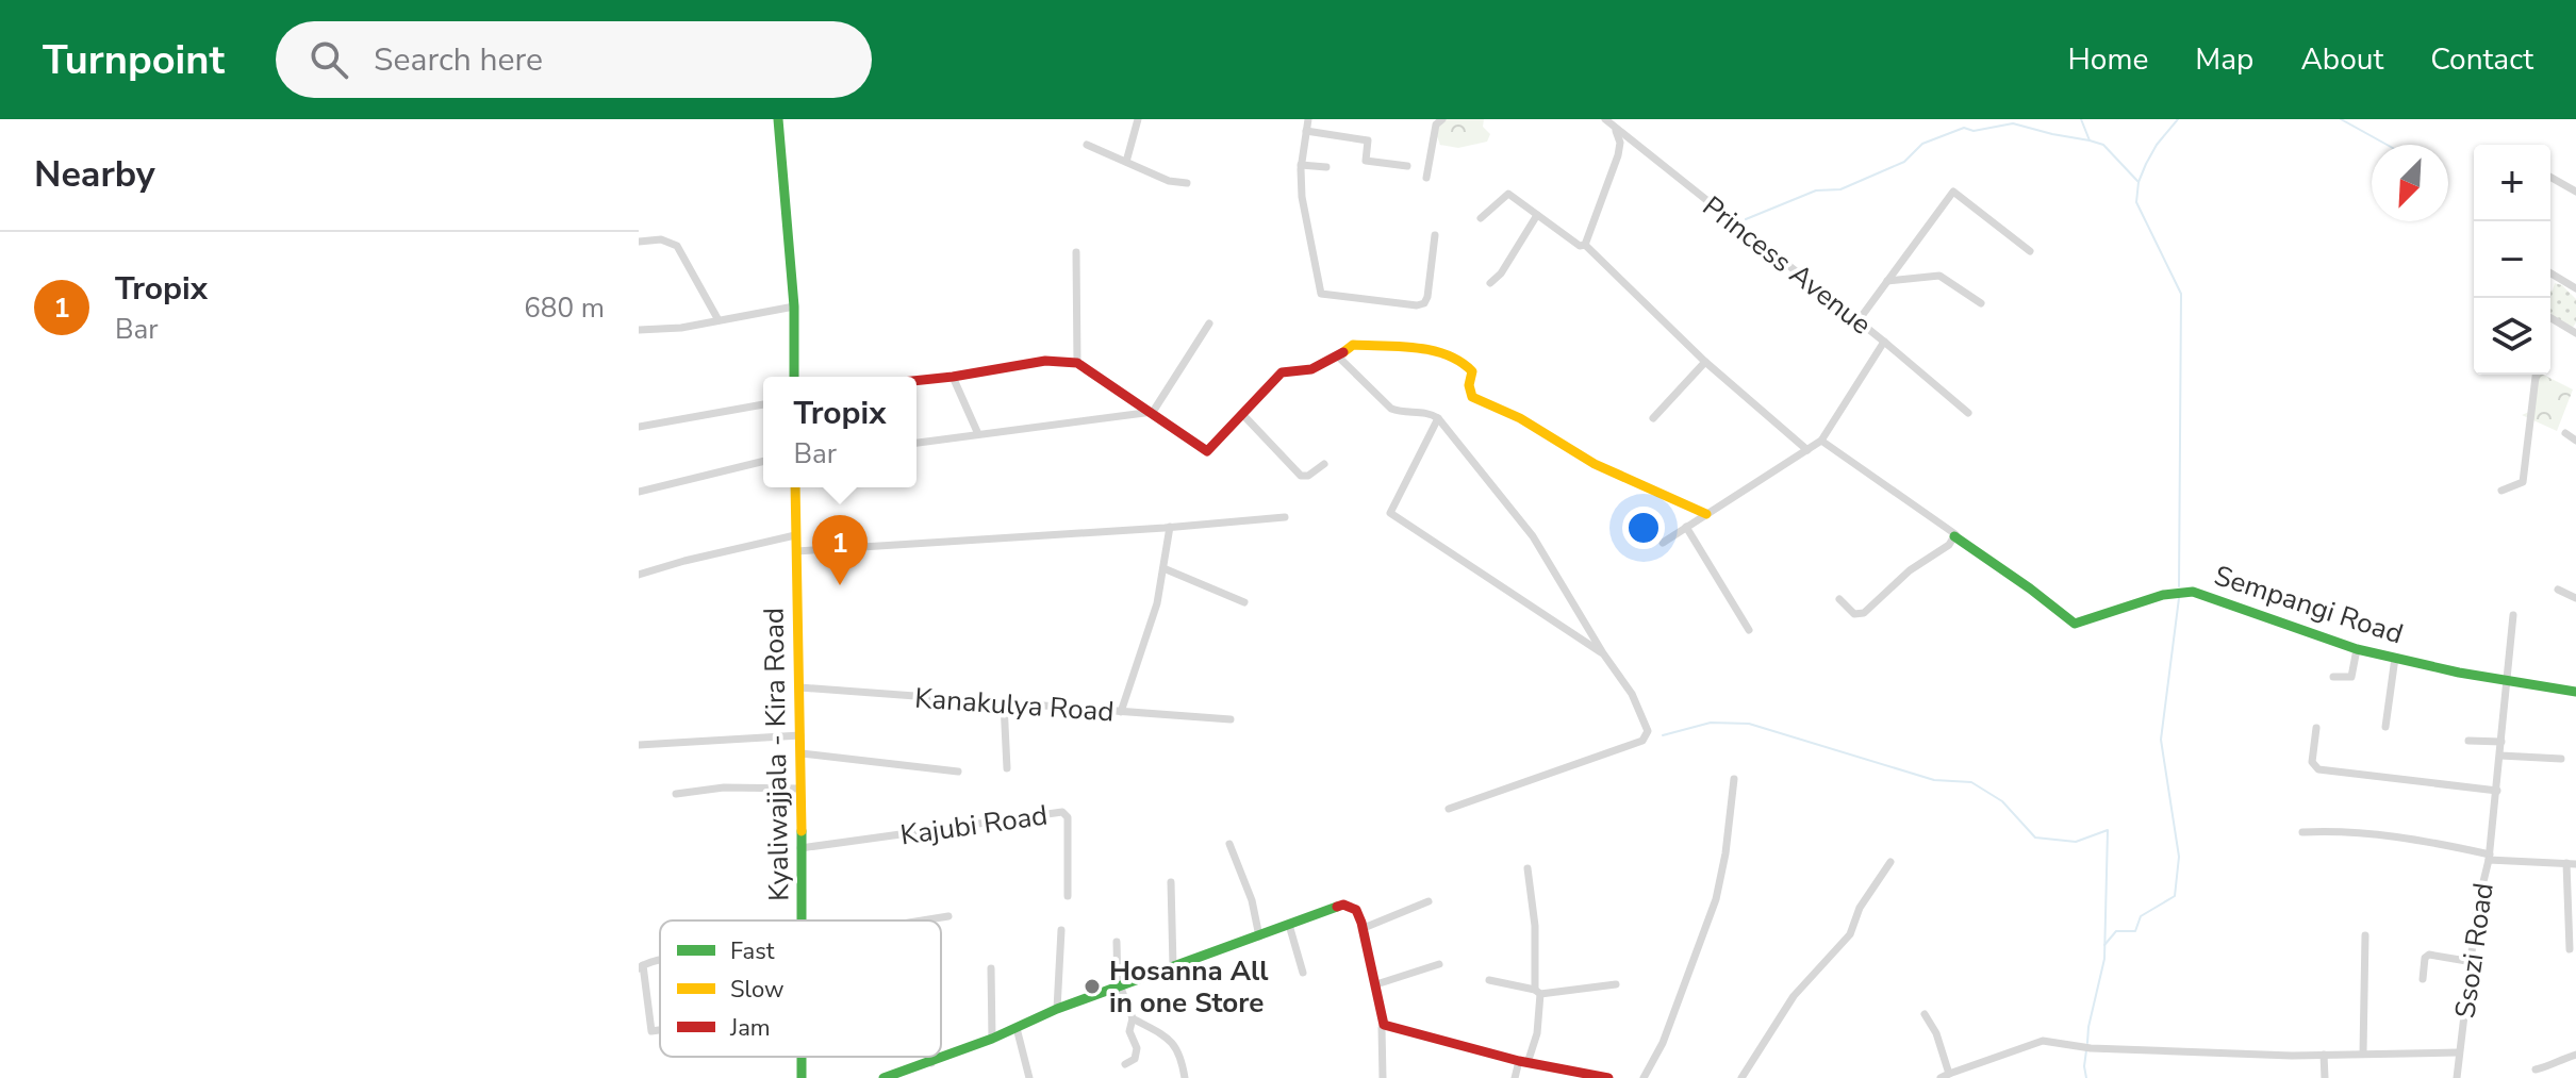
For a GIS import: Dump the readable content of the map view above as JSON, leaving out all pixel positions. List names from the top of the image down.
{
  "streets": {
    "street": [
      "Princess Avenue",
      "Sempangi Road",
      "Kanakulya Road",
      "Kyaliwajjala - Kira Road",
      "Kajubi Road",
      "Ssozi Road"
    ]
  },
  "crossings": [
    ["Kanakulya Road", "Kyaliwajjala - Kira Road"],
    ["Kyaliwajjala - Kira Road", "Kajubi Road"]
  ],
  "places": ["Hosanna All in one Store"],
  "legend": ["Fast", "Slow", "Jam"],
  "north": "bottom left",
  "page": {
    "header": "Turnpoint",
    "search": "Search here",
    "nav": [
      "Home",
      "Map",
      "About",
      "Contact"
    ],
    "heading": "Nearby",
    "map_buttons": ["+", "−"],
    "list": [
      {
        "mark": "1",
        "name": "Tropix",
        "note": "Bar",
        "value": "680 m"
      }
    ],
    "popup": ["Tropix", "Bar"],
    "pins": "1"
  }
}
